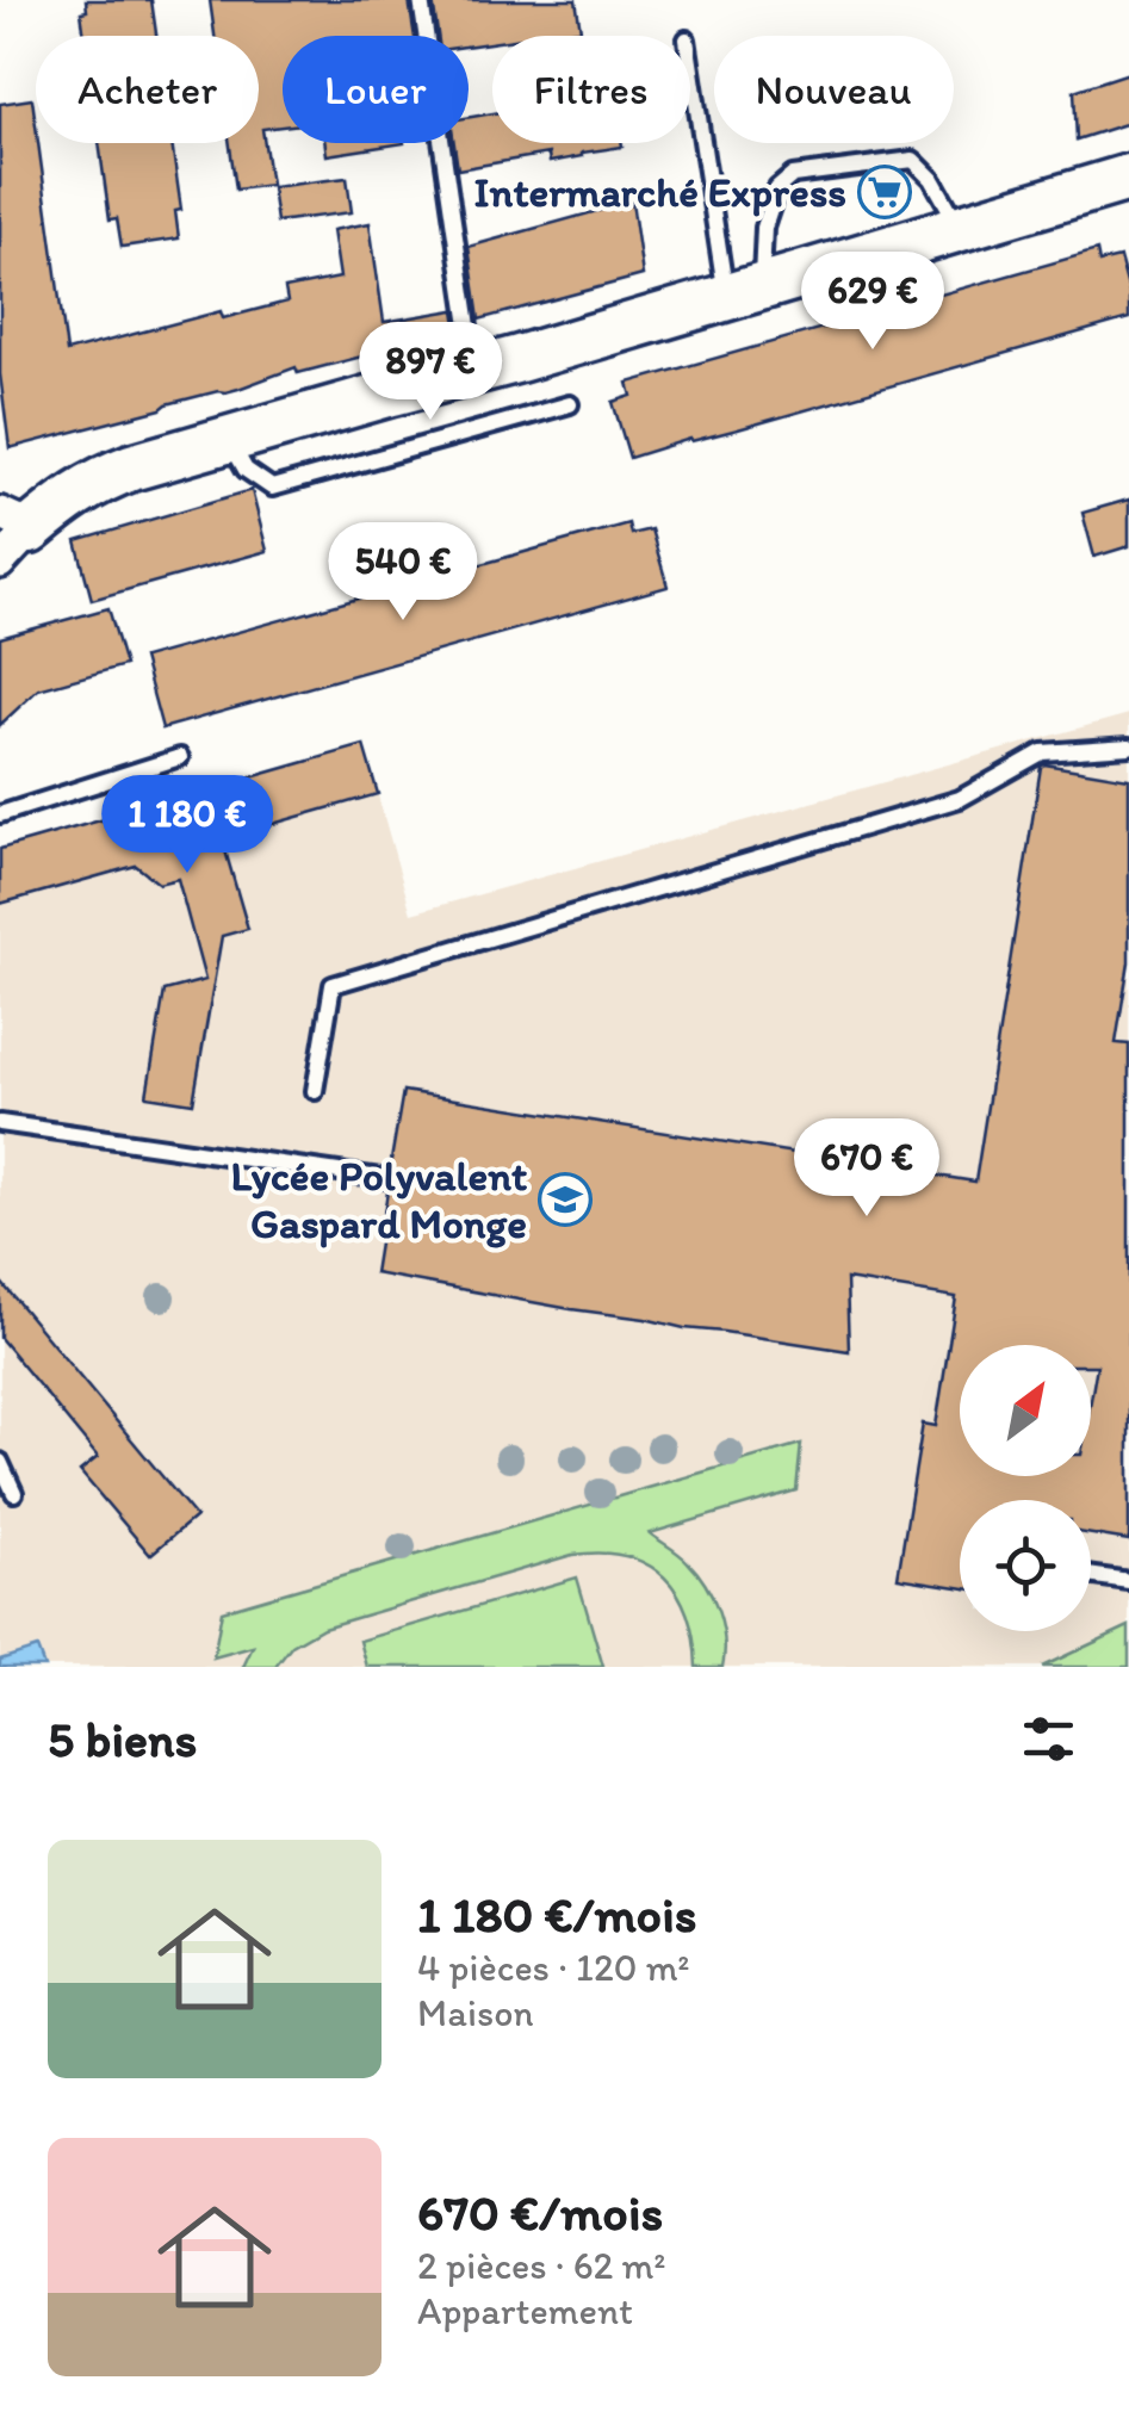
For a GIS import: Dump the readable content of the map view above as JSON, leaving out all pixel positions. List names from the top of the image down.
{
  "places": {
    "supermarket": ["Intermarché Express"],
    "school or university": ["Lycée Polyvalent Gaspard Monge"]
  },
  "north": "top right",
  "page": {
    "chip": [
      "Acheter",
      "Louer",
      "Filtres",
      "Nouveau"
    ],
    "price": [
      "629 €",
      "897 €",
      "540 €",
      "1 180 €",
      "670 €"
    ],
    "heading": "5 biens",
    "list": [
      {
        "name": "1 180 €/mois",
        "note": "4 pièces · 120 m² · Maison"
      },
      {
        "name": "670 €/mois",
        "note": "2 pièces · 62 m² · Appartement"
      }
    ]
  }
}
